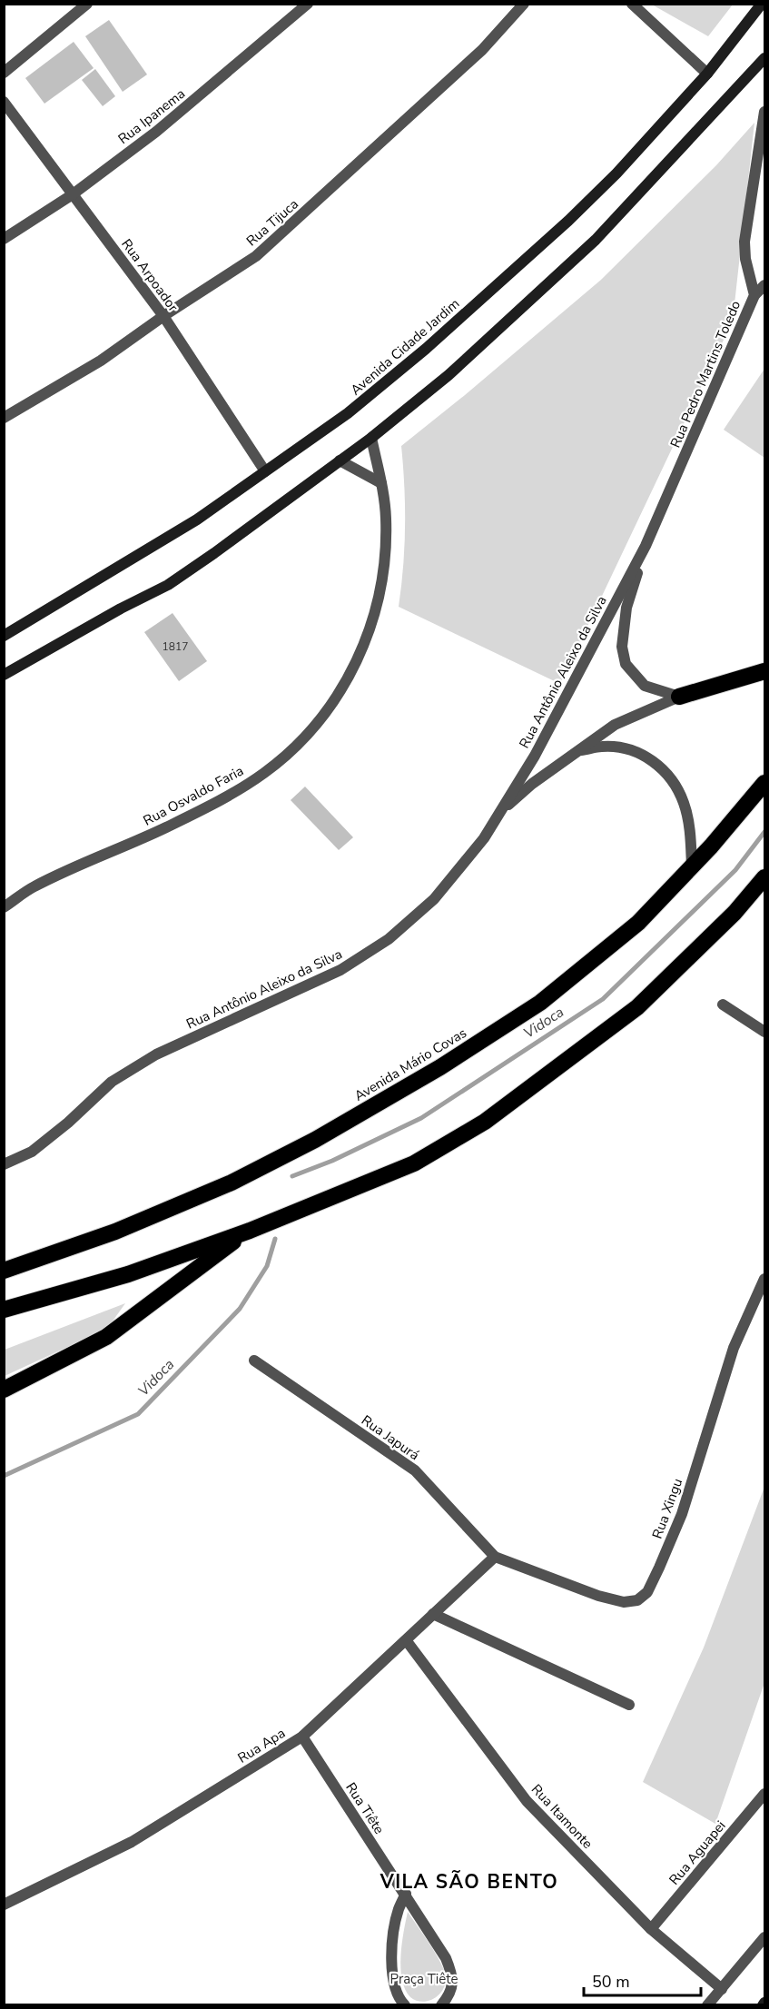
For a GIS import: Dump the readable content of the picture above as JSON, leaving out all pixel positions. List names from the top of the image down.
{
  "streets": {
    "highway": ["Avenida Mário Covas"],
    "main road": ["Avenida Cidade Jardim"],
    "street": [
      "Rua Ipanema",
      "Rua Tijuca",
      "Rua Arpoador",
      "Rua Pedro Martins Toledo",
      "Rua Antônio Aleixo da Silva",
      "Rua Osvaldo Faria",
      "Rua Japurá",
      "Rua Xingu",
      "Rua Apa",
      "Rua Tiête",
      "Rua Itamonte",
      "Rua Aguapei"
    ]
  },
  "crossings": [
    ["Rua Ipanema", "Rua Arpoador"],
    ["Rua Tijuca", "Rua Arpoador"],
    ["Rua Arpoador", "Avenida Cidade Jardim"],
    ["Rua Pedro Martins Toledo", "Rua Antônio Aleixo da Silva"],
    ["Rua Japurá", "Rua Xingu"],
    ["Rua Japurá", "Rua Apa"],
    ["Rua Xingu", "Rua Apa"],
    ["Rua Apa", "Rua Tiête"],
    ["Rua Apa", "Rua Itamonte"],
    ["Rua Itamonte", "Rua Aguapei"]
  ],
  "districts": ["VILA SÃO BENTO"],
  "water": ["Vidoca"],
  "parks": ["Praça Tiête"],
  "house_numbers": ["1817"],
  "scale_bar": "50 m"
}
